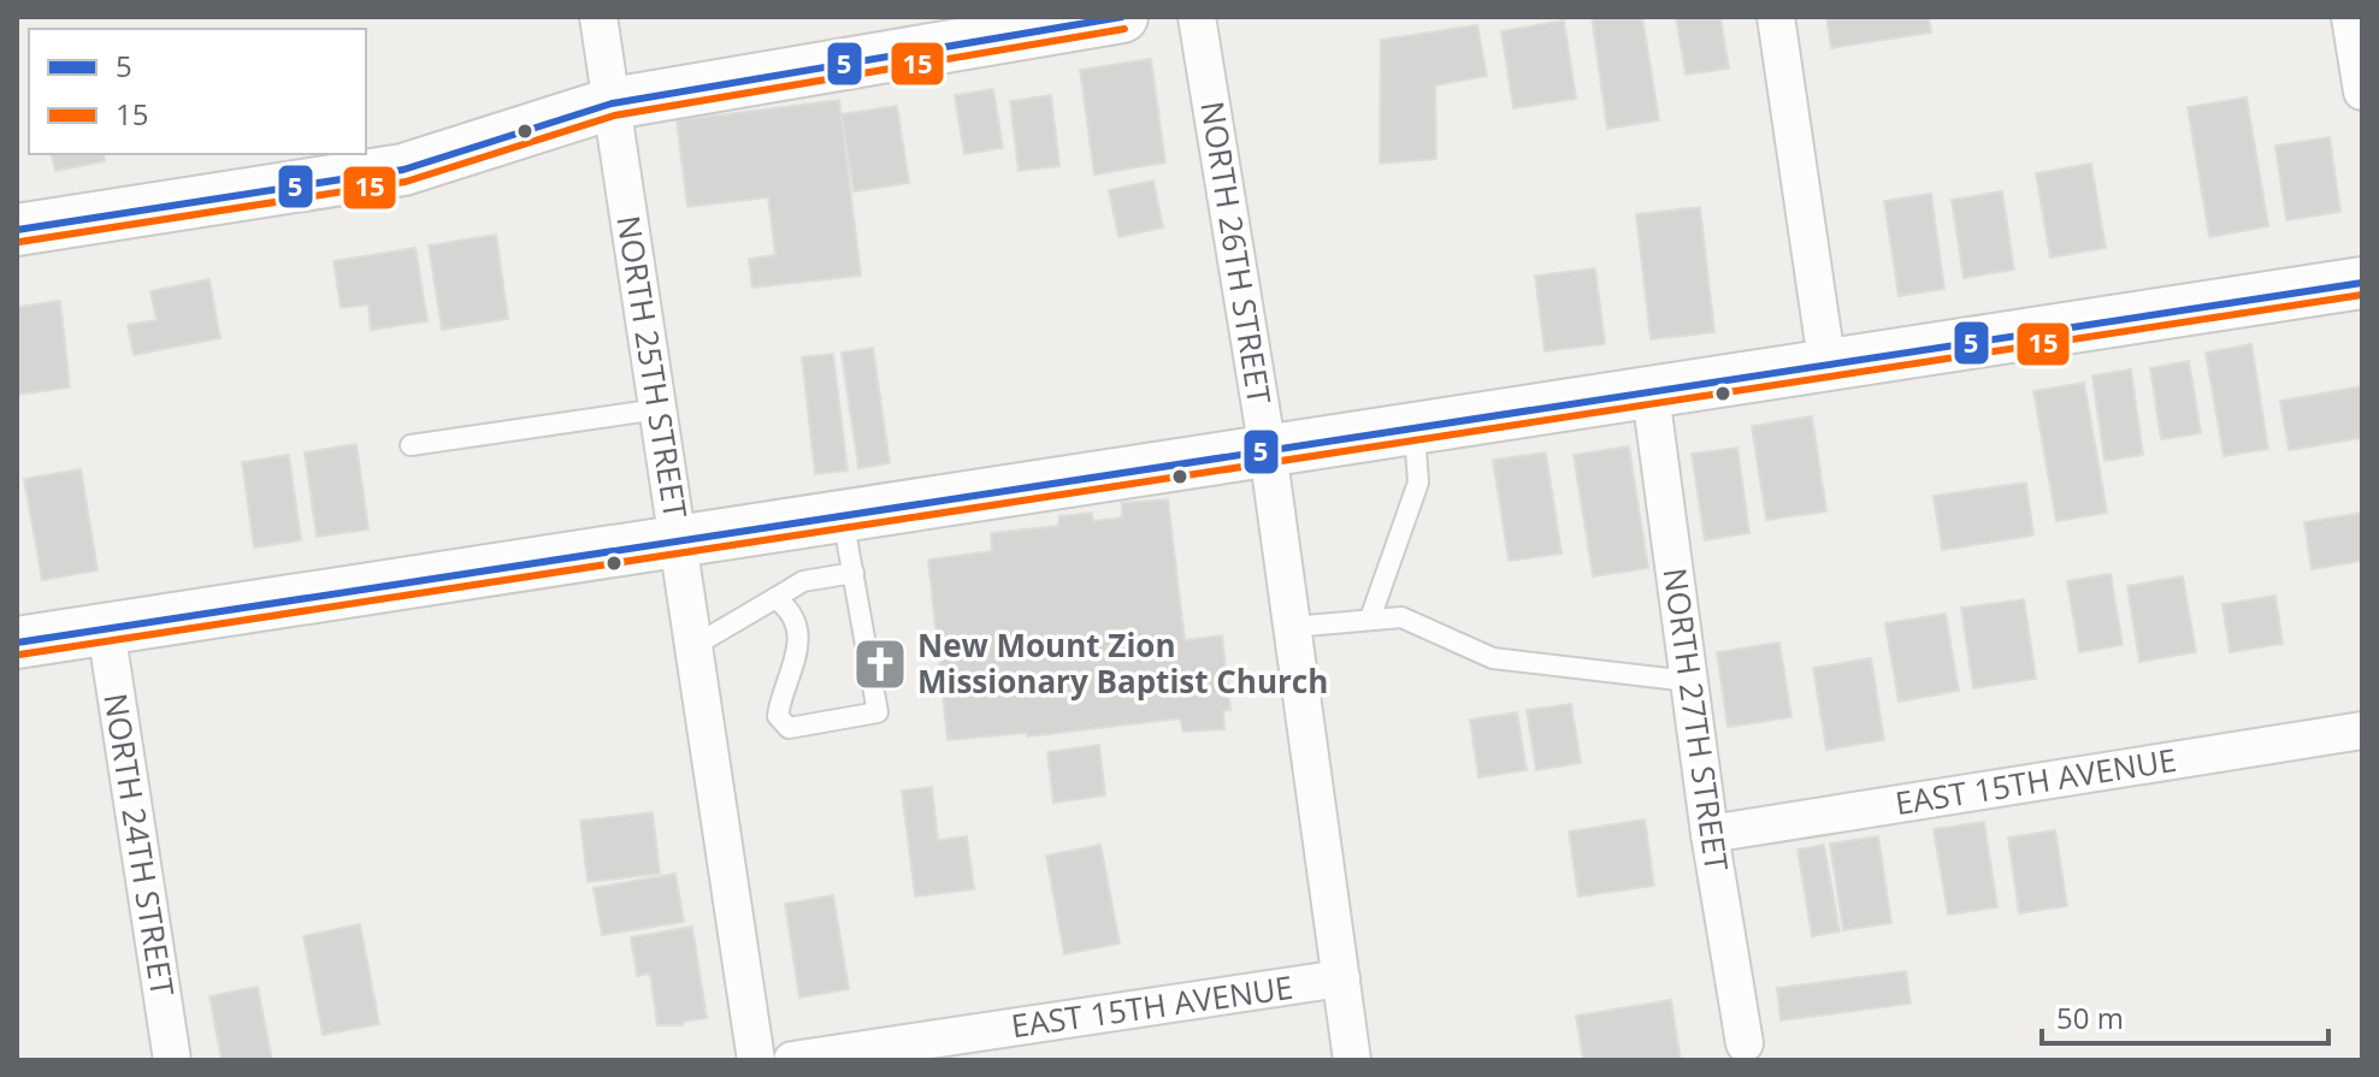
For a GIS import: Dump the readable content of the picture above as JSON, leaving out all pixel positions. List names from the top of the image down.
{
  "streets": {
    "street": [
      "NORTH 26TH STREET",
      "NORTH 25TH STREET",
      "NORTH 27TH STREET",
      "EAST 15TH AVENUE",
      "NORTH 24TH STREET"
    ]
  },
  "crossings": [
    ["NORTH 26TH STREET", "EAST 15TH AVENUE"],
    ["NORTH 27TH STREET", "EAST 15TH AVENUE"]
  ],
  "places": {
    "church": ["New Mount Zion Missionary Baptist Church"]
  },
  "lines": ["transit line 5", "transit line 15"],
  "legend": ["5", "15"],
  "scale_bar": "50 m"
}
